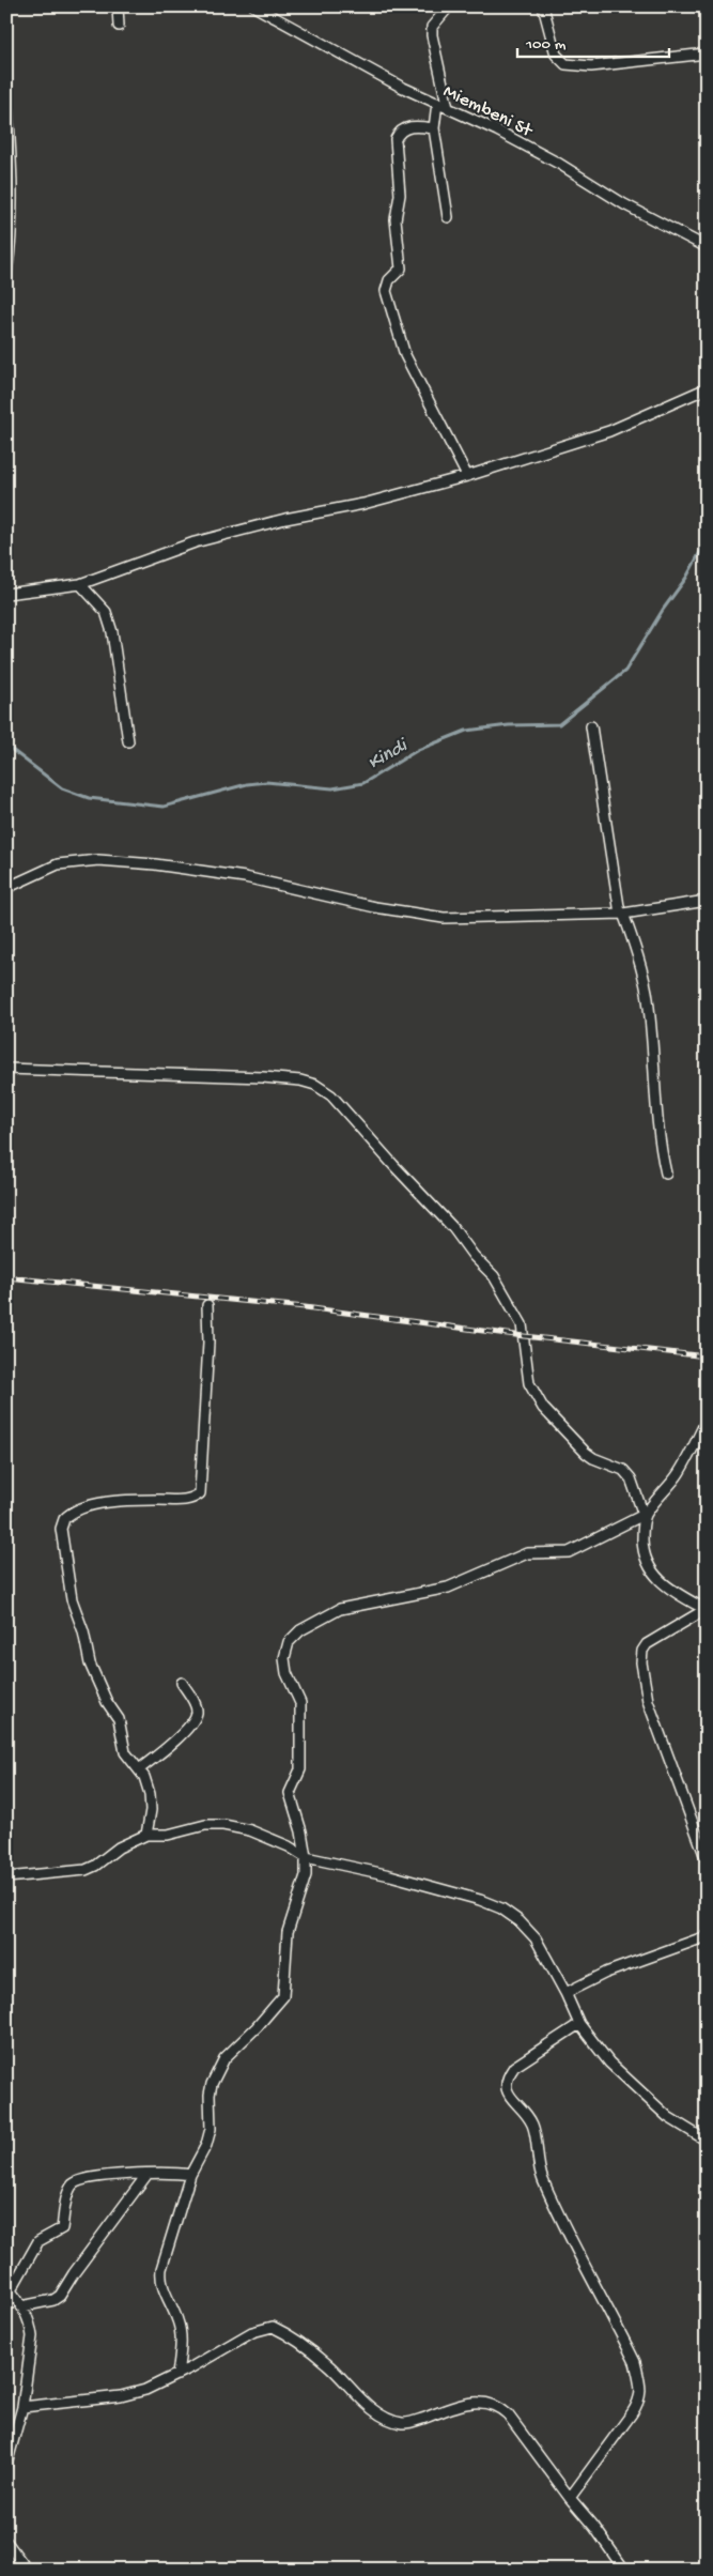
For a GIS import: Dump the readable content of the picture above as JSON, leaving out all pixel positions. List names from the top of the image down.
{
  "streets": {
    "street": ["Miembeni St"]
  },
  "water": ["Kindi"],
  "scale_bar": "100 m"
}
